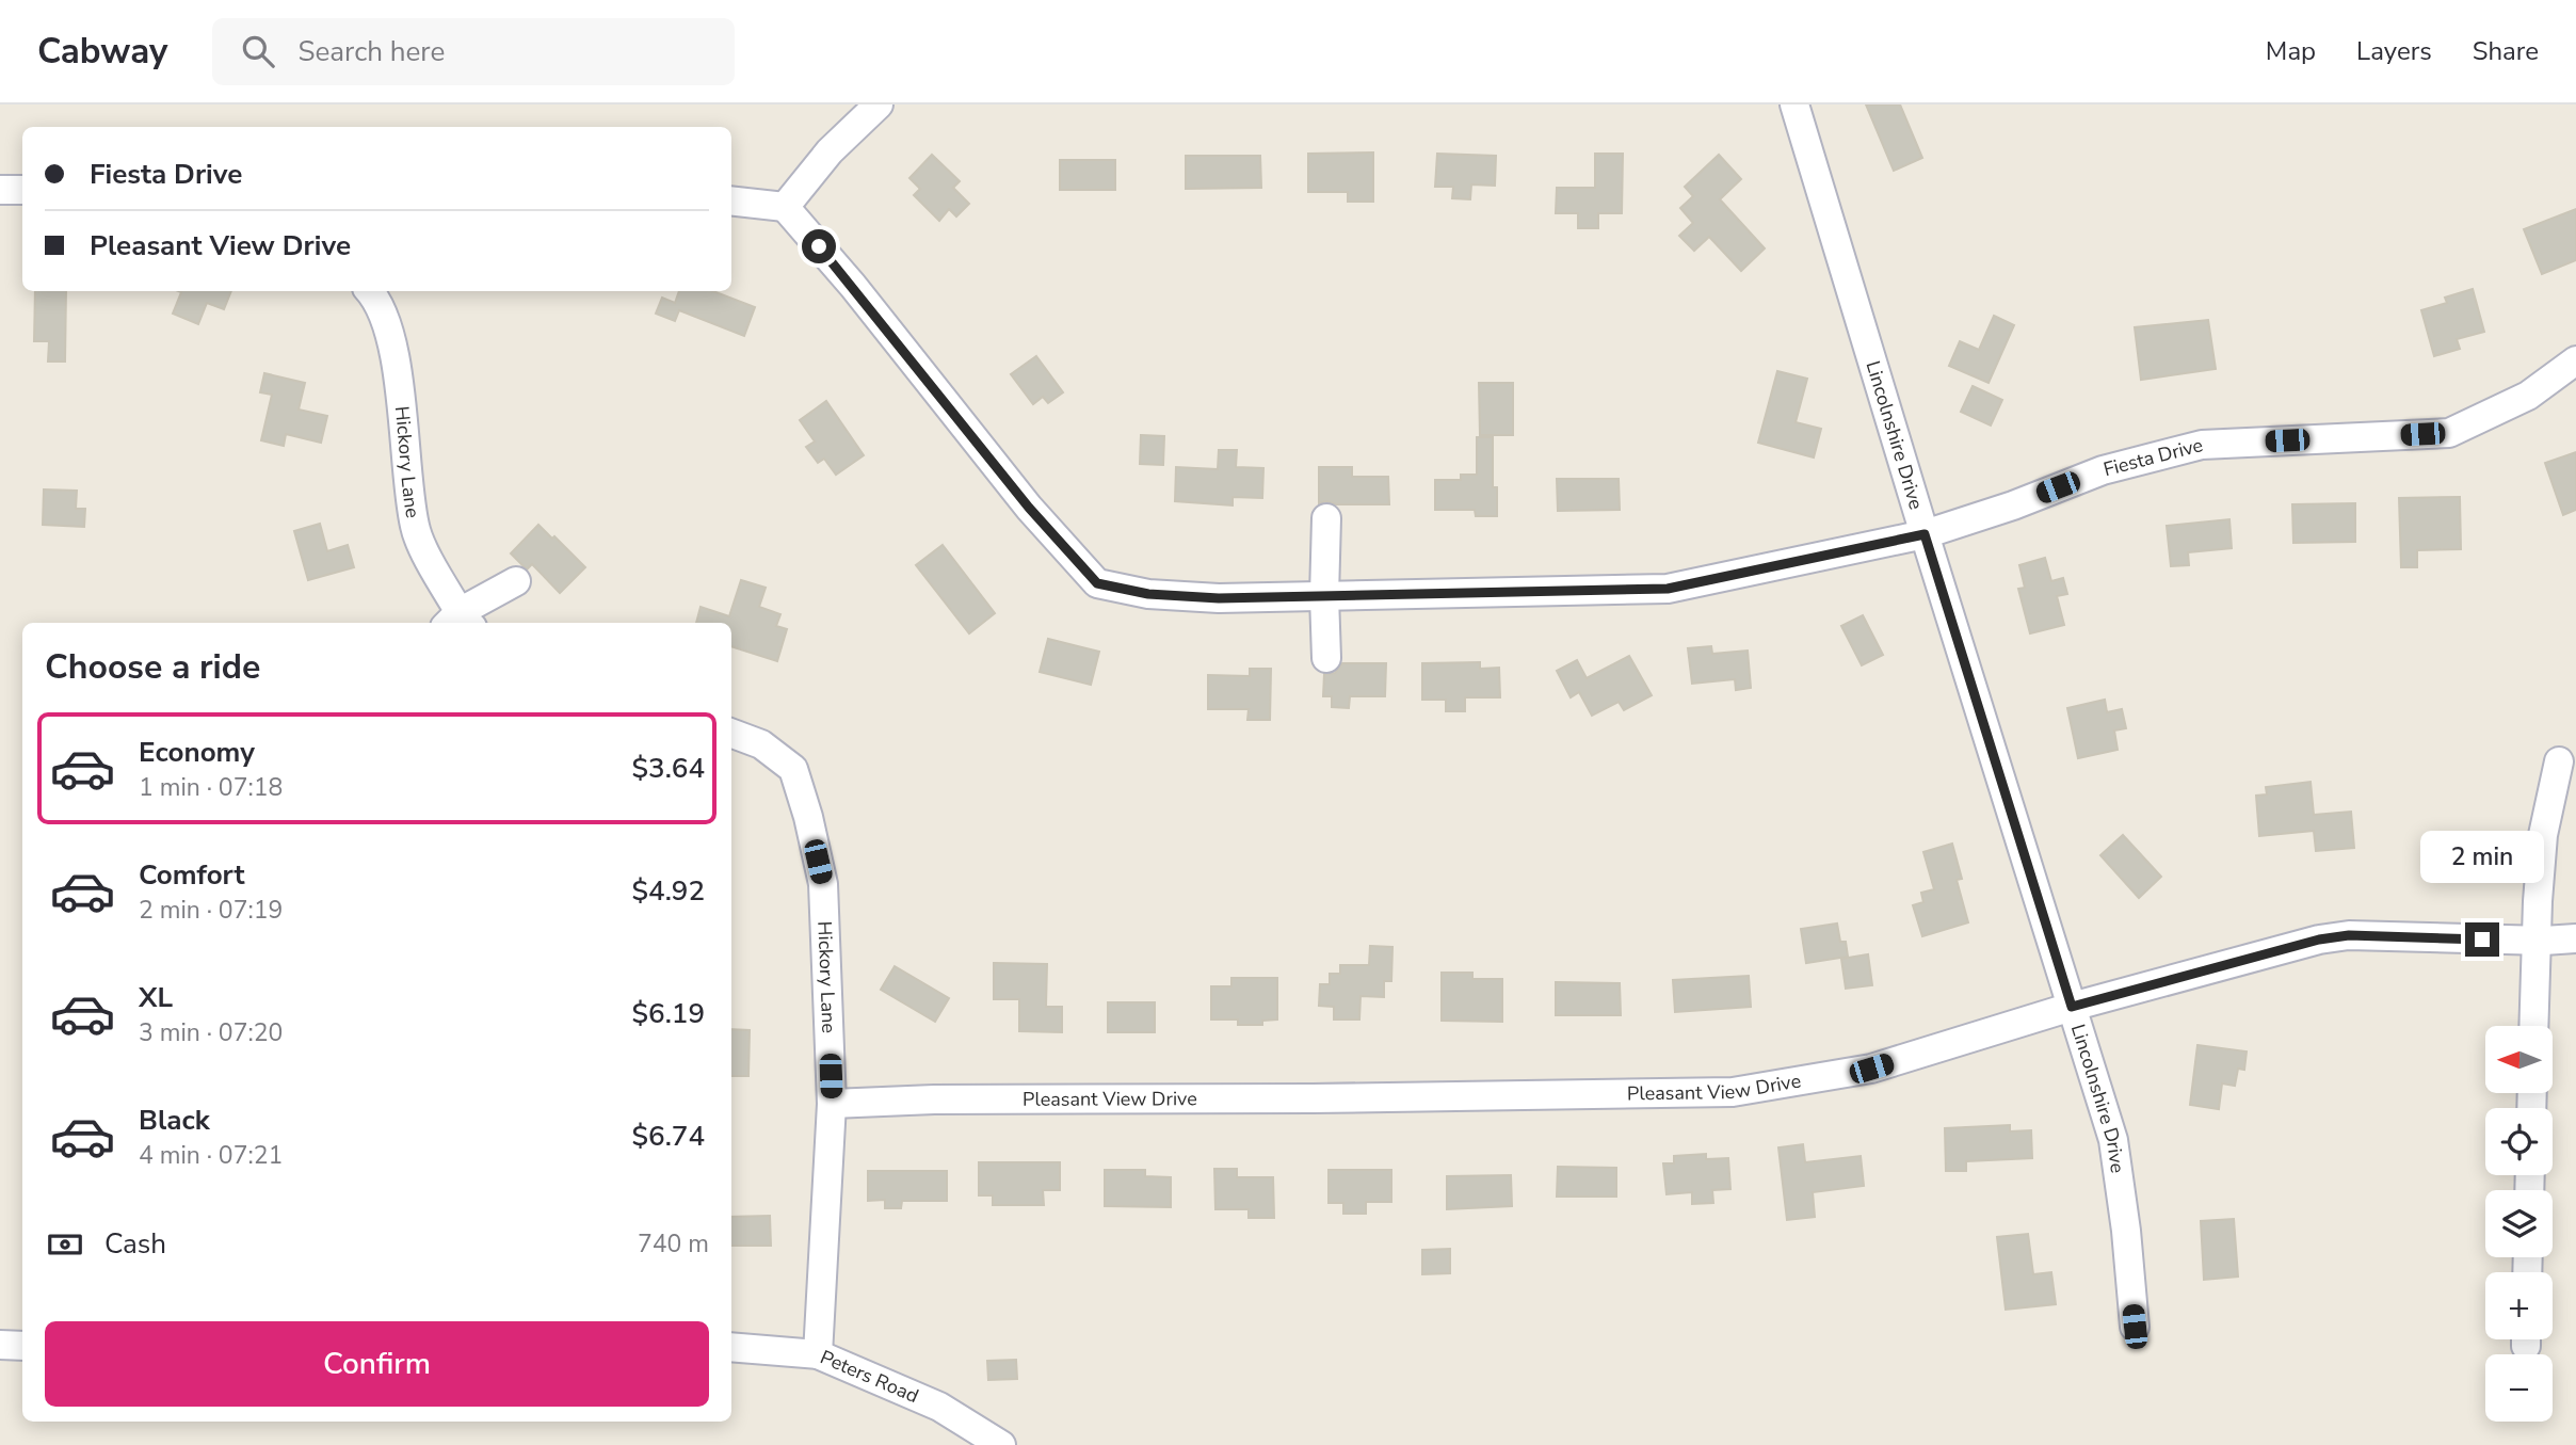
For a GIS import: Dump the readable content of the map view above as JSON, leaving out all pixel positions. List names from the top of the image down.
{
  "streets": {
    "street": [
      "Lincolnshire Drive",
      "Fiesta Drive",
      "Hickory Lane",
      "Pleasant View Drive",
      "Peters Road"
    ]
  },
  "crossings": [
    ["Lincolnshire Drive", "Fiesta Drive"],
    ["Lincolnshire Drive", "Pleasant View Drive"],
    ["Hickory Lane", "Pleasant View Drive"],
    ["Hickory Lane", "Peters Road"]
  ],
  "north": "left",
  "page": {
    "header": "Cabway",
    "search": "Search here",
    "nav": ["Map", "Layers", "Share"],
    "banner": ["Fiesta Drive", "Pleasant View Drive"],
    "heading": "Choose a ride",
    "list": [
      {
        "name": "Economy",
        "note": "1 min · 07:18",
        "value": "$3.64"
      },
      {
        "name": "Comfort",
        "note": "2 min · 07:19",
        "value": "$4.92"
      },
      {
        "name": "XL",
        "note": "3 min · 07:20",
        "value": "$6.19"
      },
      {
        "name": "Black",
        "note": "4 min · 07:21",
        "value": "$6.74"
      }
    ],
    "bubble": "2 min",
    "map_buttons": ["+", "−"],
    "pay": ["Cash", "740 m"],
    "buttons": "Confirm"
  }
}
